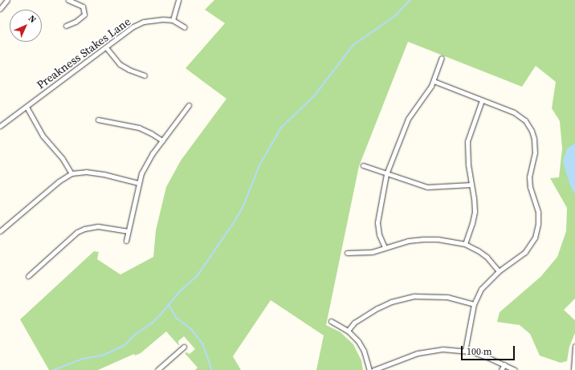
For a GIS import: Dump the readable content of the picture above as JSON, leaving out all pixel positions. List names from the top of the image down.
{
  "streets": {
    "street": ["Preakness Stakes Lane"]
  },
  "scale_bar": "100 m",
  "north": "top right"
}
